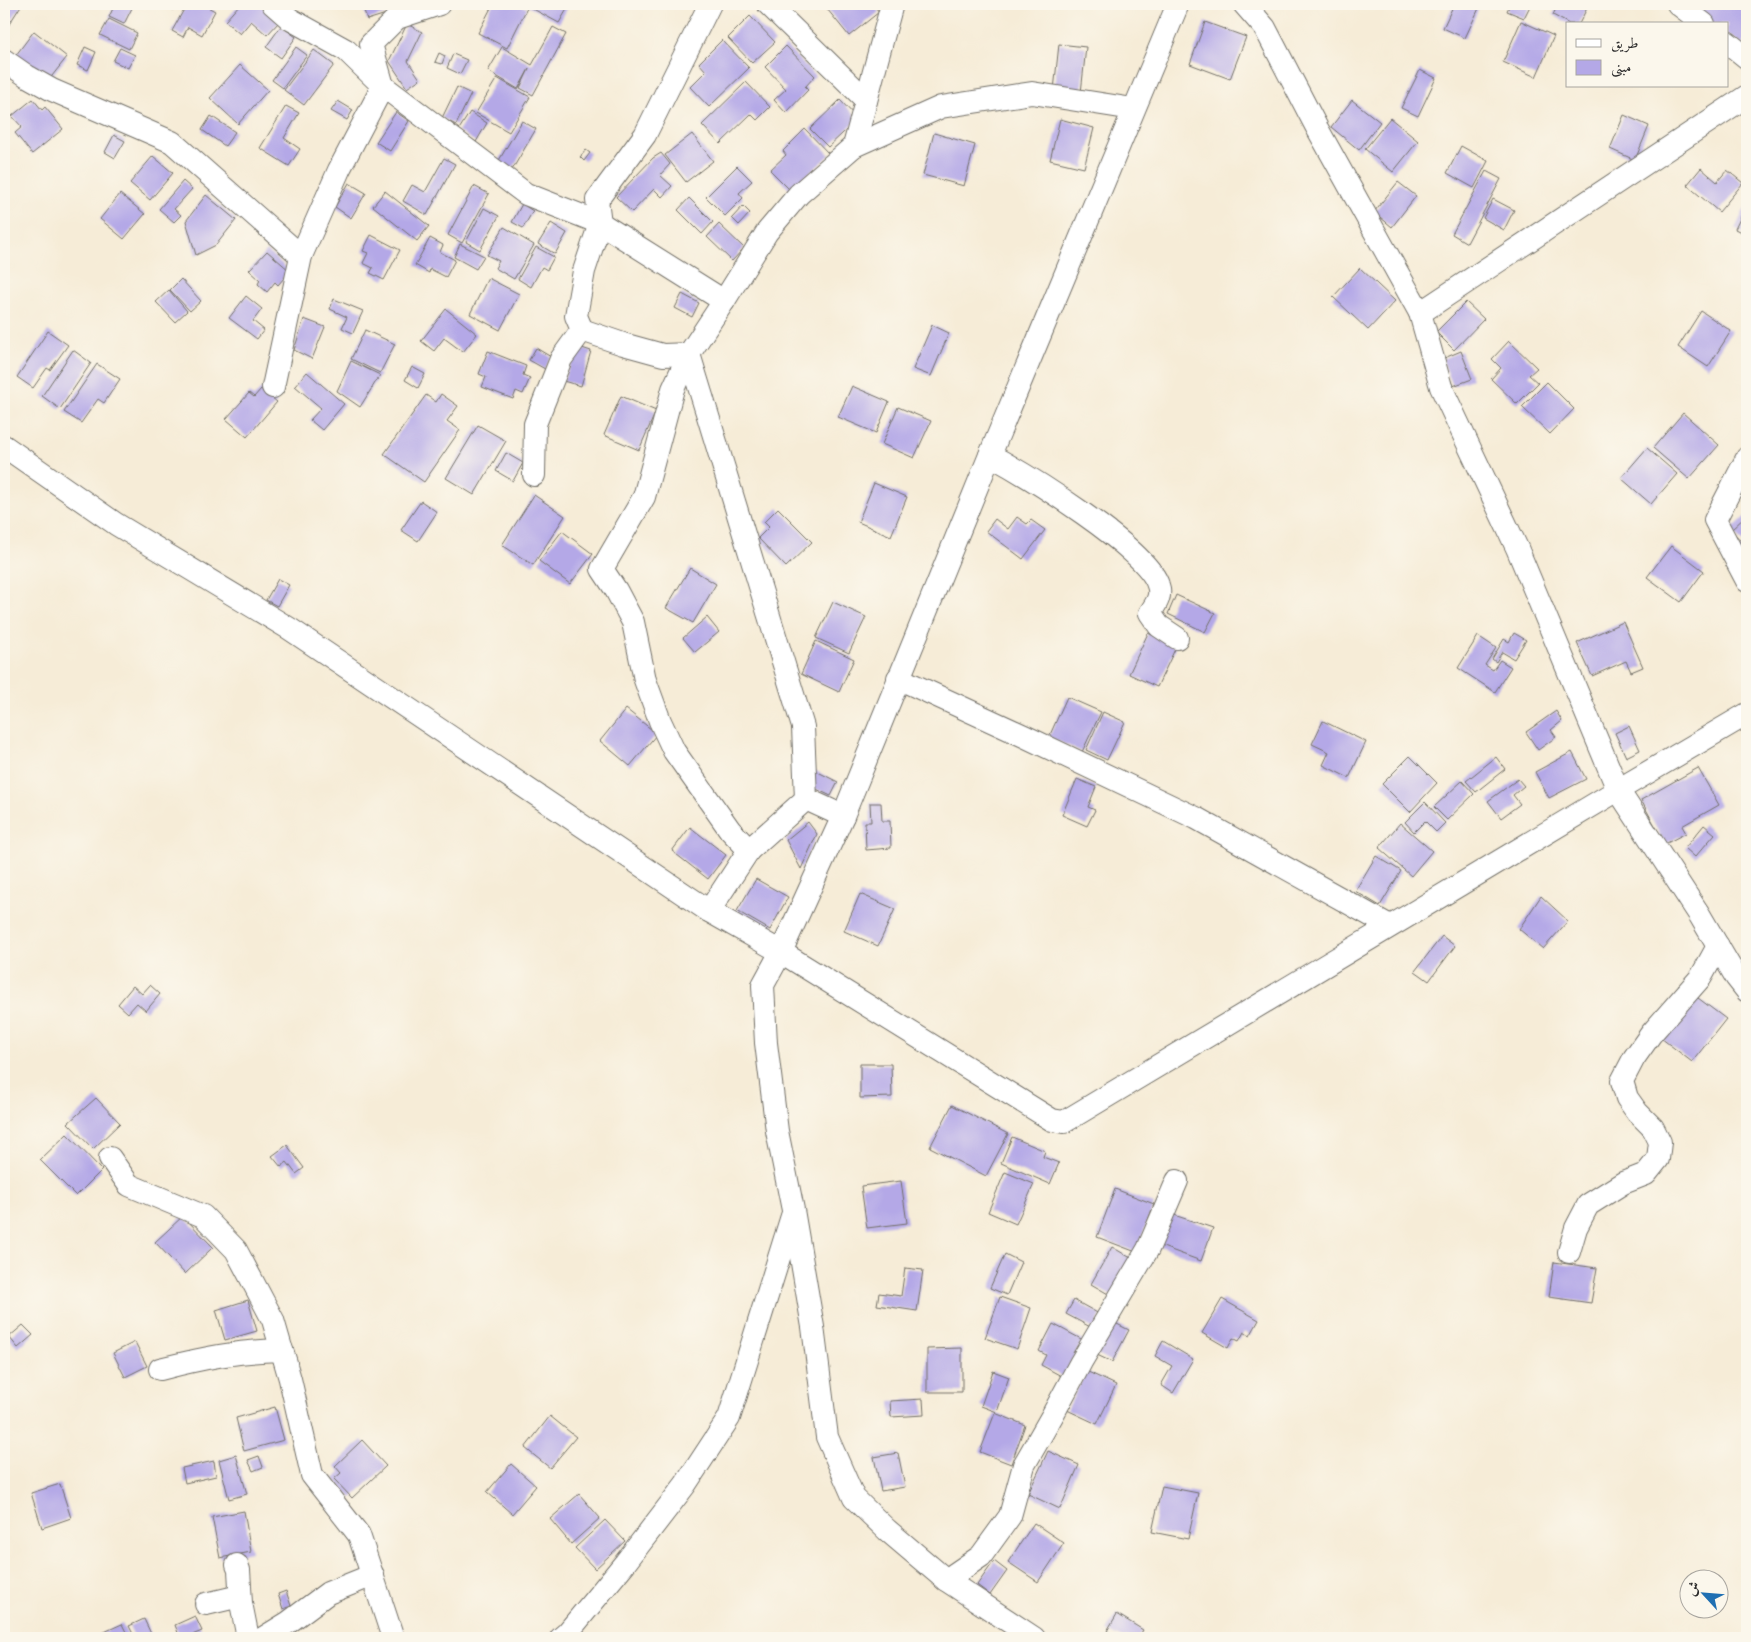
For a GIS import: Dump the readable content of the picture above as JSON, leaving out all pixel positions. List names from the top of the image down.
{
  "legend": ["طريق", "مبنى"],
  "north": "top left"
}
